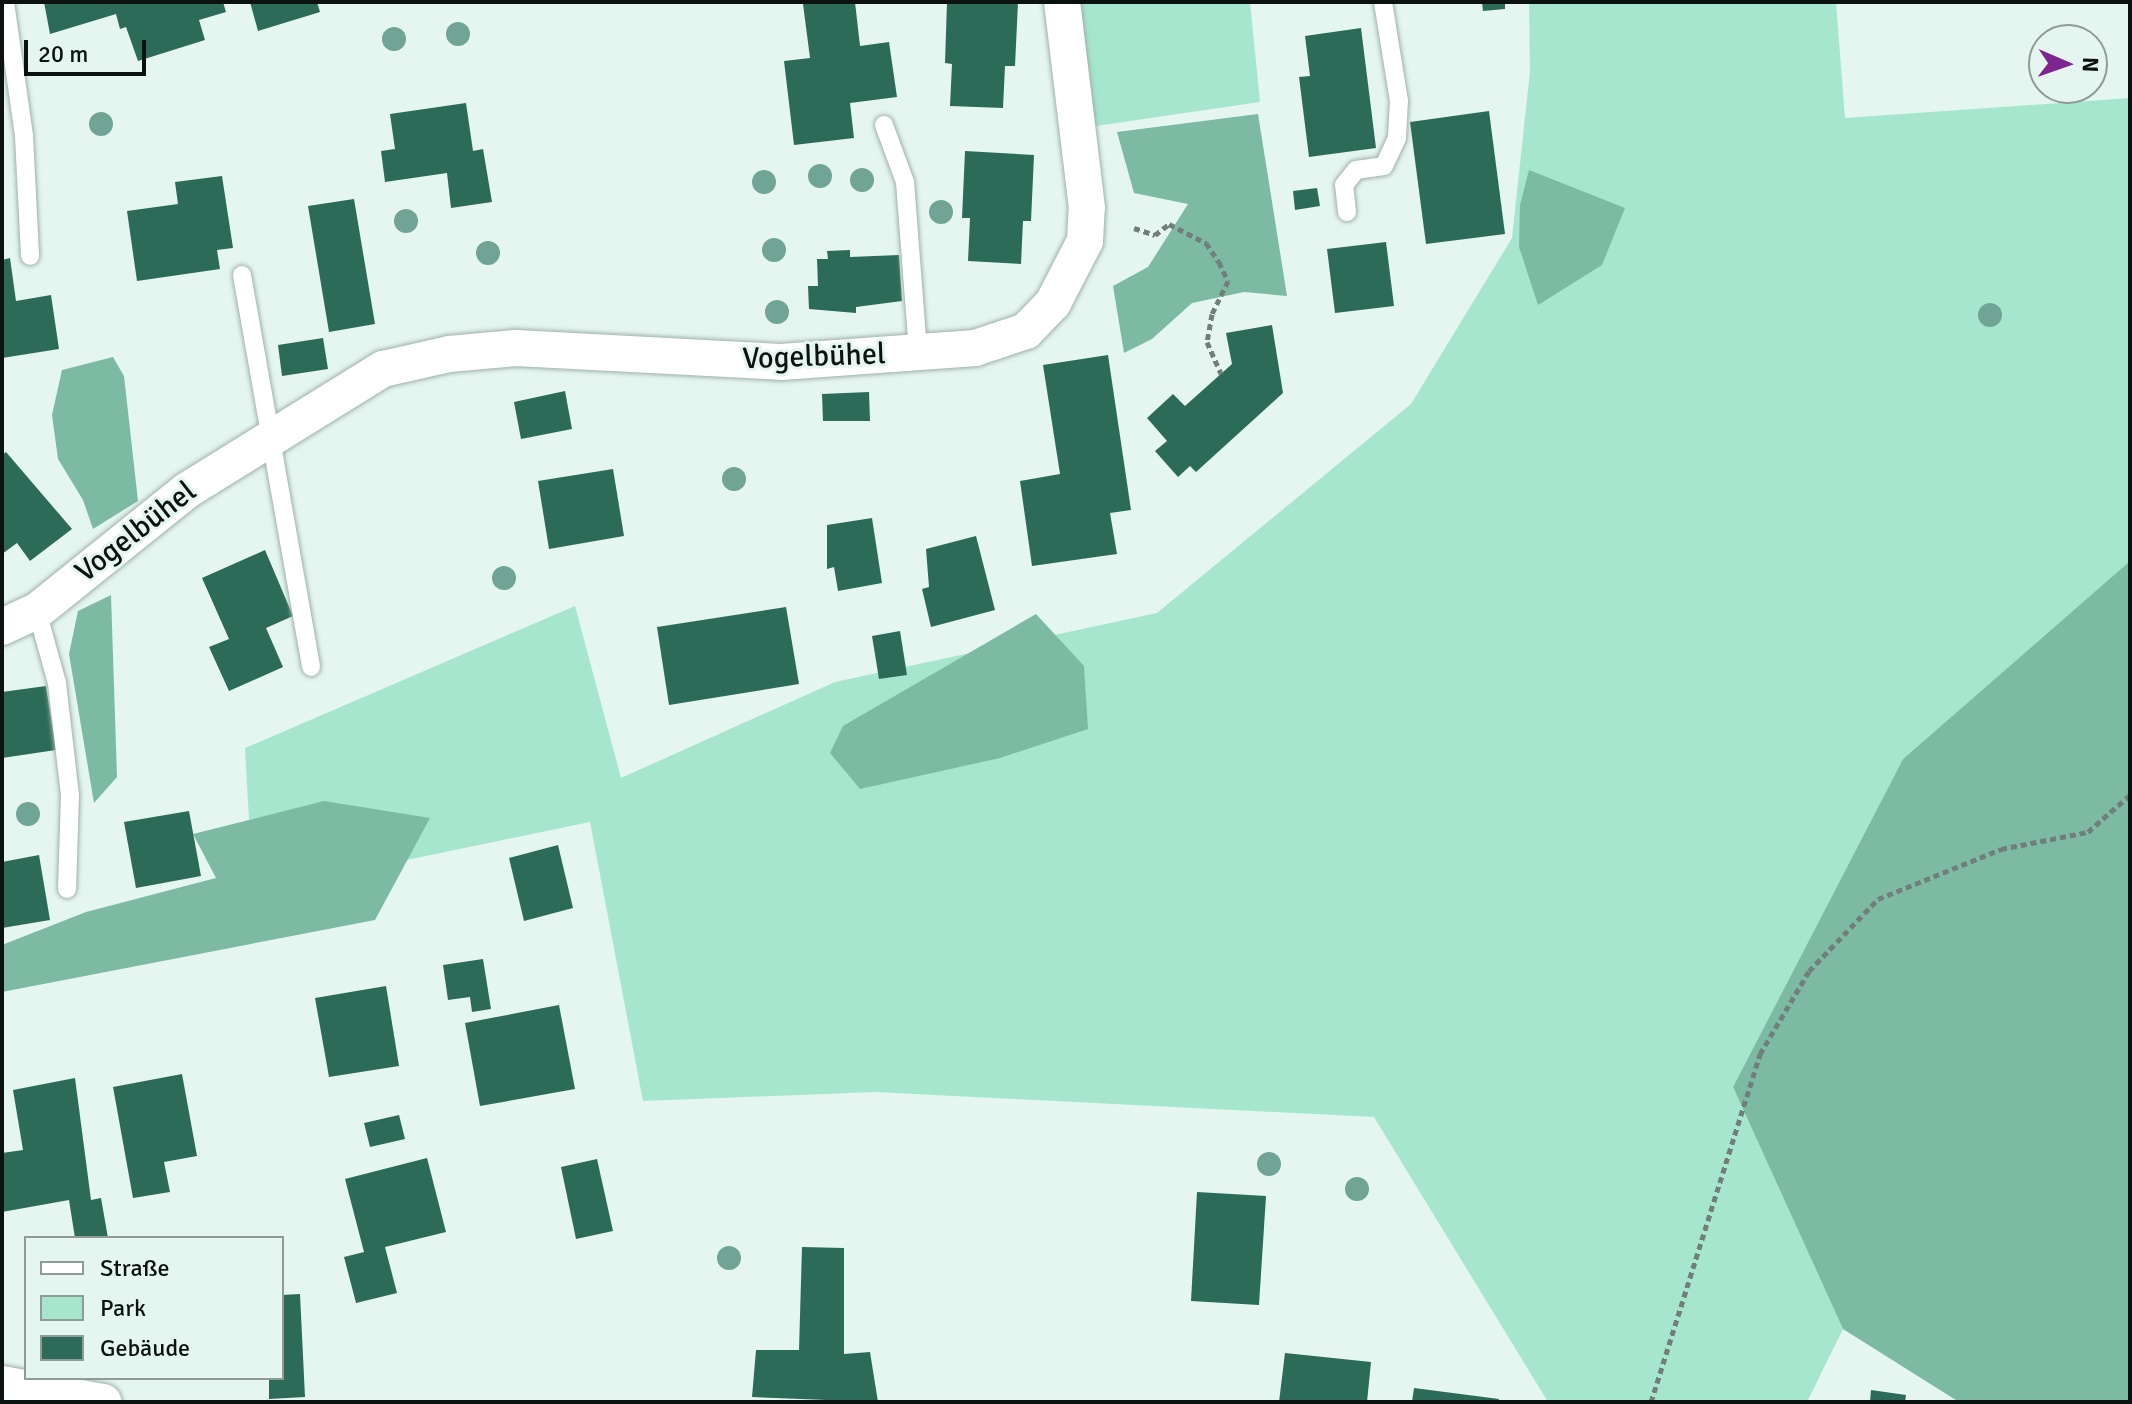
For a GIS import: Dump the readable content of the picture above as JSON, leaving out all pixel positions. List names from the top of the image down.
{
  "streets": {
    "street": ["Vogelbühel"]
  },
  "legend": ["Straße", "Park", "Gebäude"],
  "scale_bar": "20 m",
  "north": "right"
}
